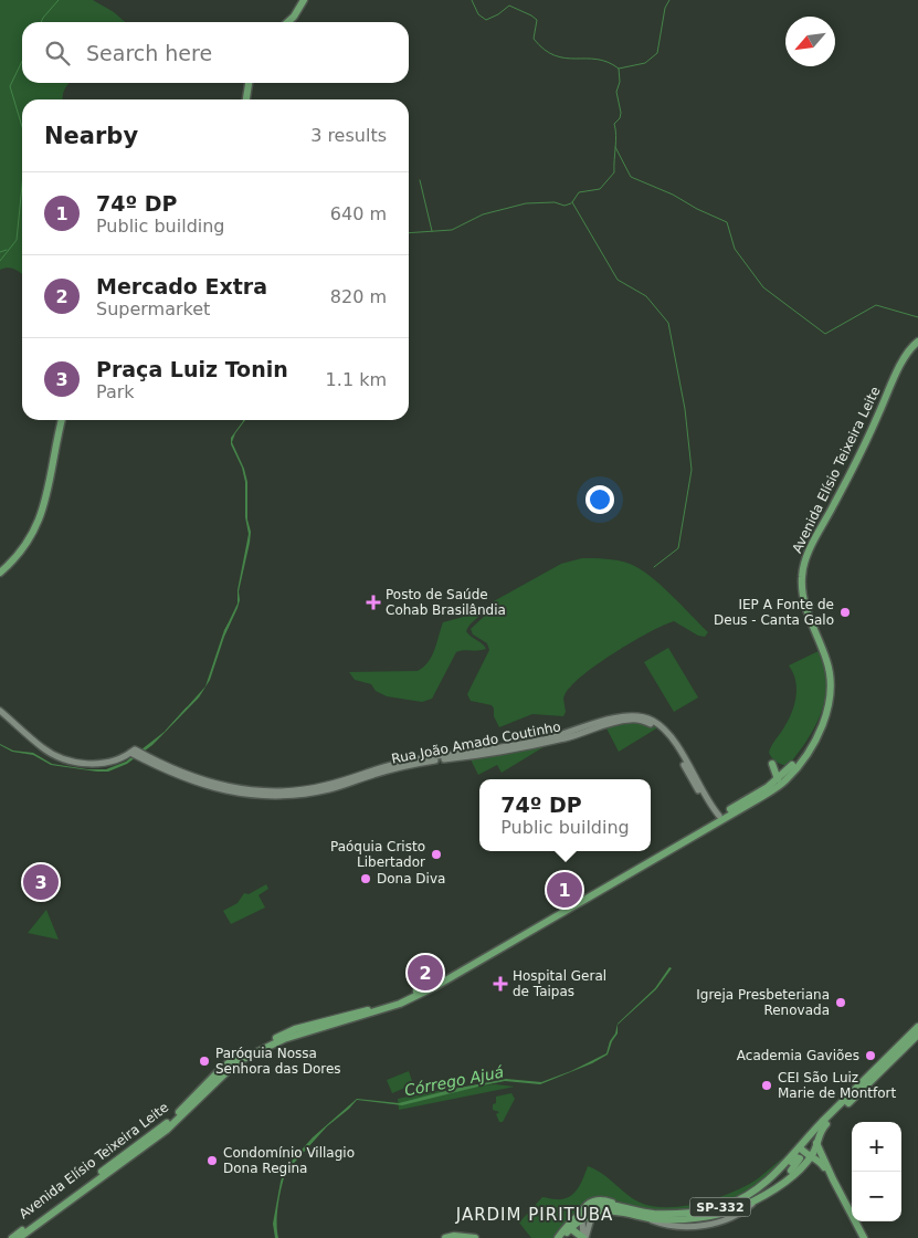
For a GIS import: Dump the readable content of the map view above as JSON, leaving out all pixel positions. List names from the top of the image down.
{
  "streets": {
    "main road": ["Avenida Elísio Teixeira Leite", "SP-332"],
    "street": ["Rua João Amado Coutinho"]
  },
  "crossings": [
    ["Avenida Elísio Teixeira Leite", "Rua João Amado Coutinho"]
  ],
  "districts": ["JARDIM PIRITUBA"],
  "water": ["Córrego Ajuá"],
  "places": {
    "health": ["Posto de Saúde Cohab Brasilândia", "Hospital Geral de Taipas"],
    "other": [
      "IEP A Fonte de Deus - Canta Galo",
      "Paóquia Cristo Libertador",
      "Dona Diva",
      "Igreja Presbeteriana Renovada",
      "Academia Gaviões",
      "Paróquia Nossa Senhora das Dores",
      "CEI São Luiz Marie de Montfort",
      "Condomínio Villagio Dona Regina"
    ]
  },
  "north": "bottom left",
  "page": {
    "search": "Search here",
    "heading": ["Nearby", "3 results"],
    "list": [
      {
        "mark": "1",
        "name": "74º DP",
        "note": "Public building",
        "value": "640 m"
      },
      {
        "mark": "2",
        "name": "Mercado Extra",
        "note": "Supermarket",
        "value": "820 m"
      },
      {
        "mark": "3",
        "name": "Praça Luiz Tonin",
        "note": "Park",
        "value": "1.1 km"
      }
    ],
    "popup": ["74º DP", "Public building"],
    "pins": ["3", "1", "2"],
    "map_buttons": ["+", "−"]
  }
}
